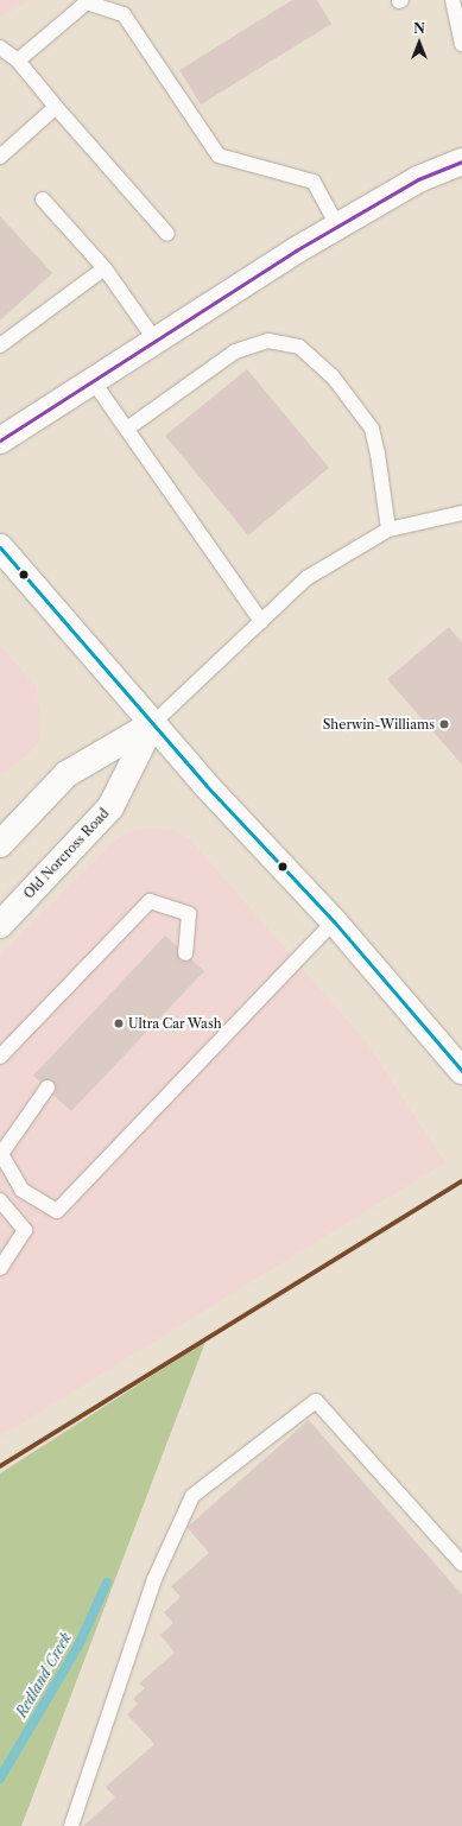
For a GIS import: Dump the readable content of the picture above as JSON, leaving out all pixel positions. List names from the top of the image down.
{
  "streets": {
    "main road": ["Old Norcross Road"]
  },
  "water": ["Redland Creek"],
  "places": ["Sherwin-Williams", "Ultra Car Wash"],
  "north": "top"
}
